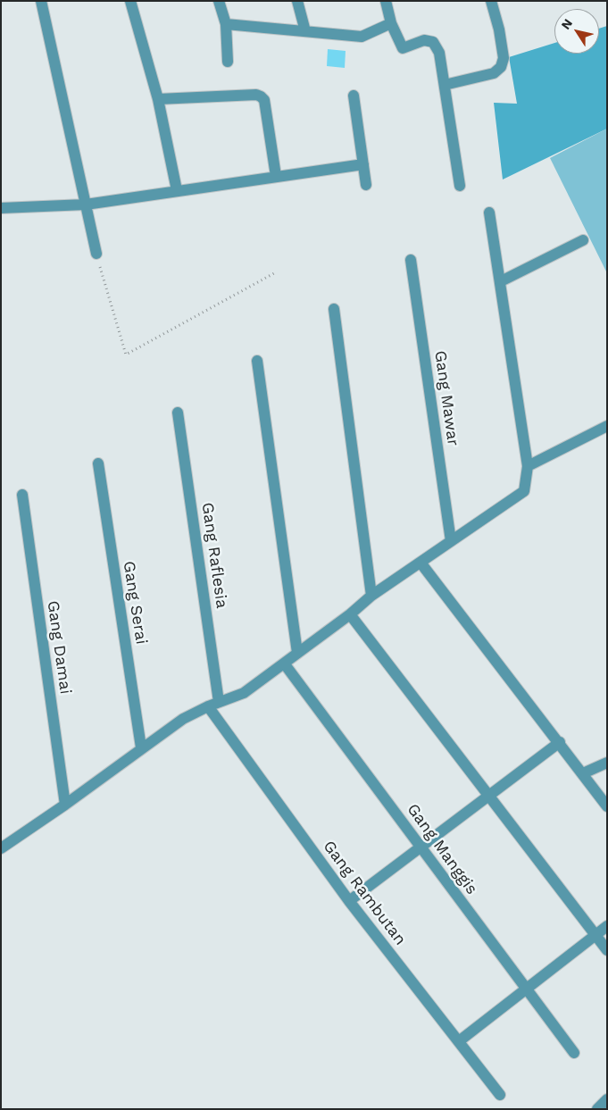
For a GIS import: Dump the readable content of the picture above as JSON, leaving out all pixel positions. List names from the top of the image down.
{
  "streets": {
    "street": [
      "Gang Mawar",
      "Gang Raflesia",
      "Gang Serai",
      "Gang Damai",
      "Gang Manggis",
      "Gang Rambutan"
    ]
  },
  "north": "top left"
}
